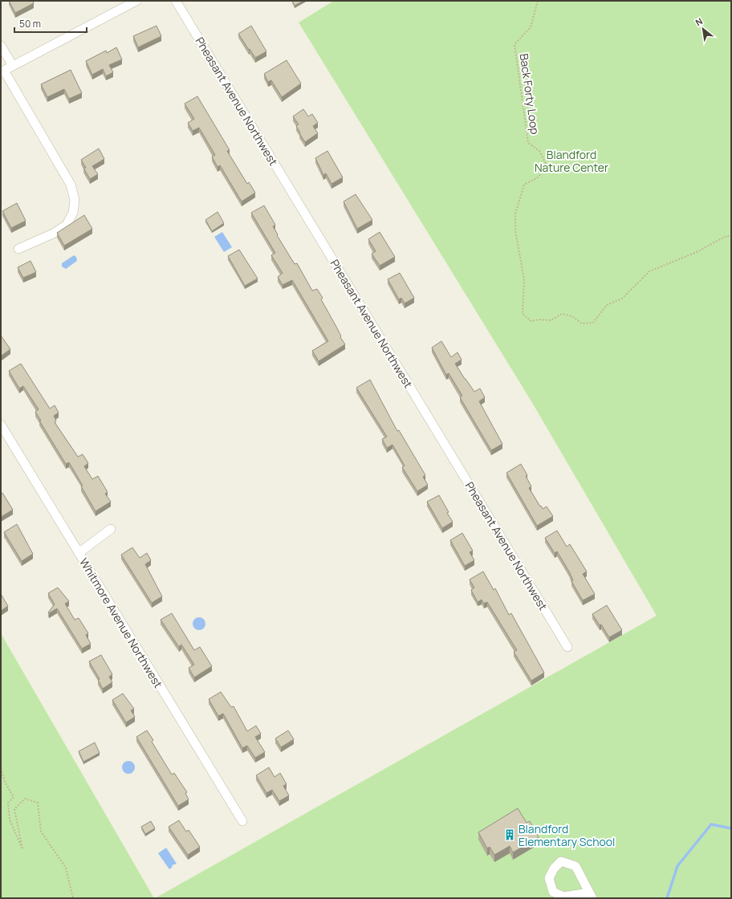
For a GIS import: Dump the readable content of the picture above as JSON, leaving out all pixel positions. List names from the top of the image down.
{
  "streets": {
    "street": ["Pheasant Avenue Northwest", "Whitmore Avenue Northwest"],
    "path": ["Back Forty Loop"]
  },
  "parks": ["Blandford Nature Center"],
  "places": {
    "building": ["Blandford Elementary School"]
  },
  "scale_bar": "50 m",
  "north": "top left"
}
